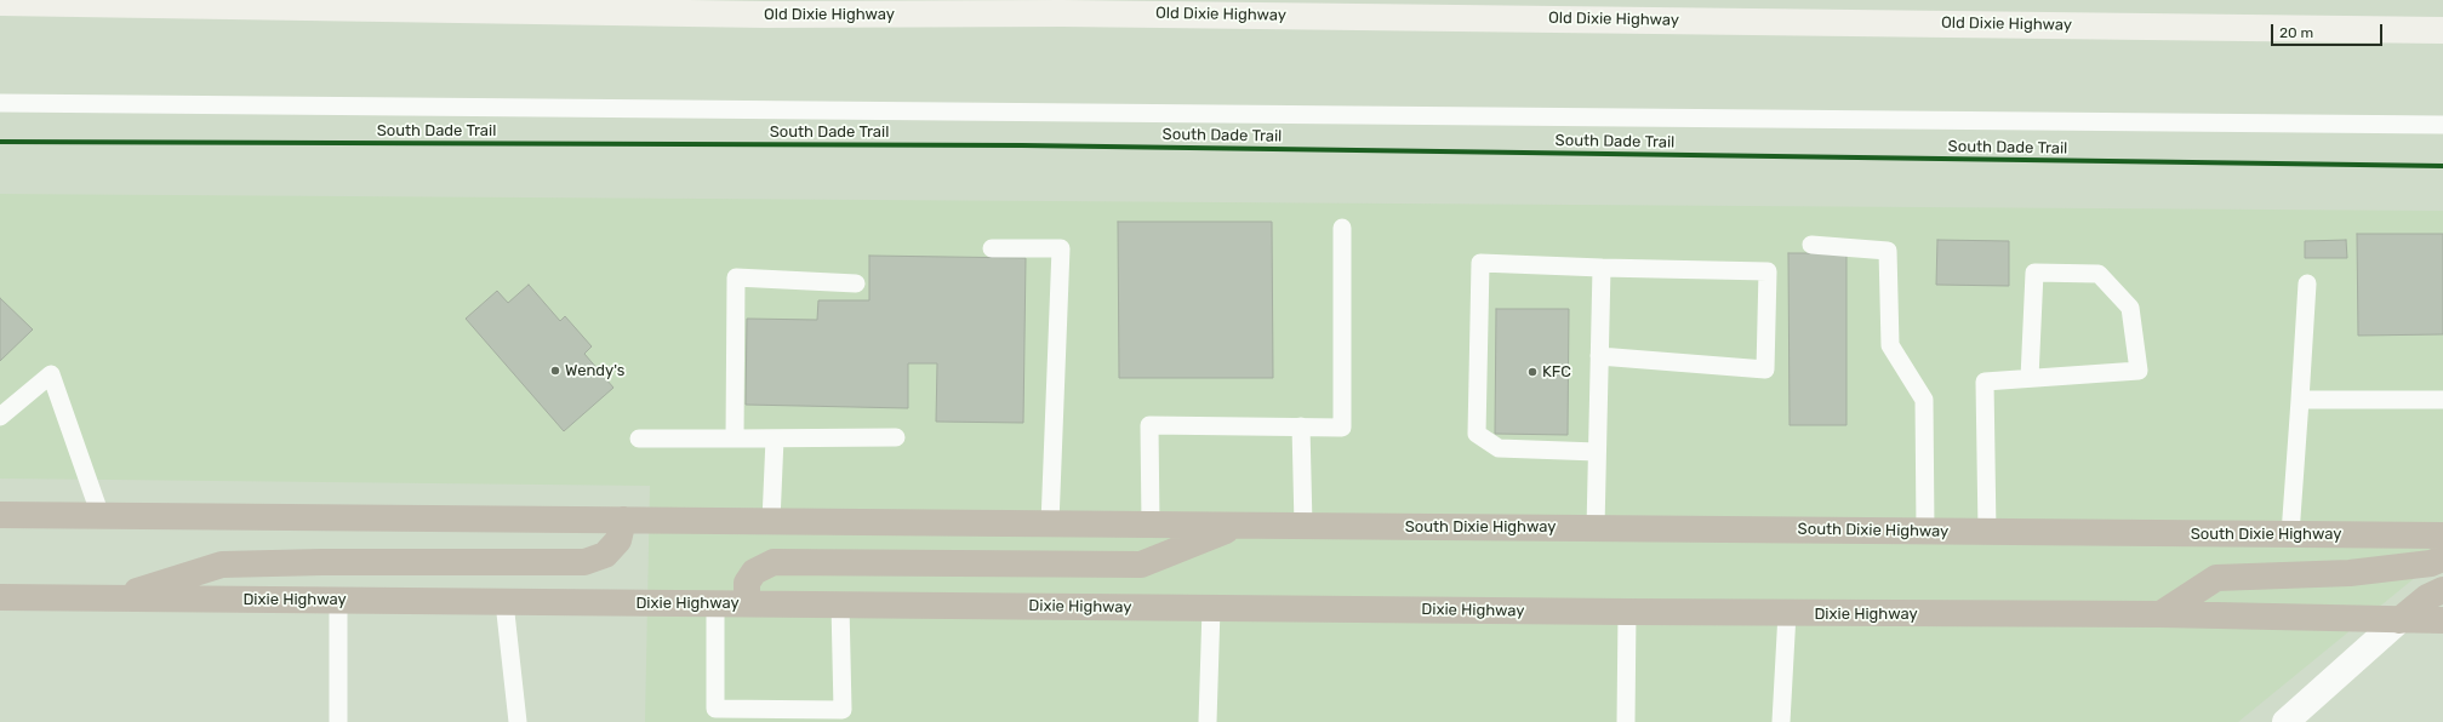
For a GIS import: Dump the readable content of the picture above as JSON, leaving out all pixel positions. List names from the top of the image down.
{
  "streets": {
    "highway": ["South Dixie Highway", "Dixie Highway"],
    "street": ["Old Dixie Highway"],
    "cycle path": ["South Dade Trail"]
  },
  "places": ["Wendy's", "KFC"],
  "scale_bar": "20 m"
}
